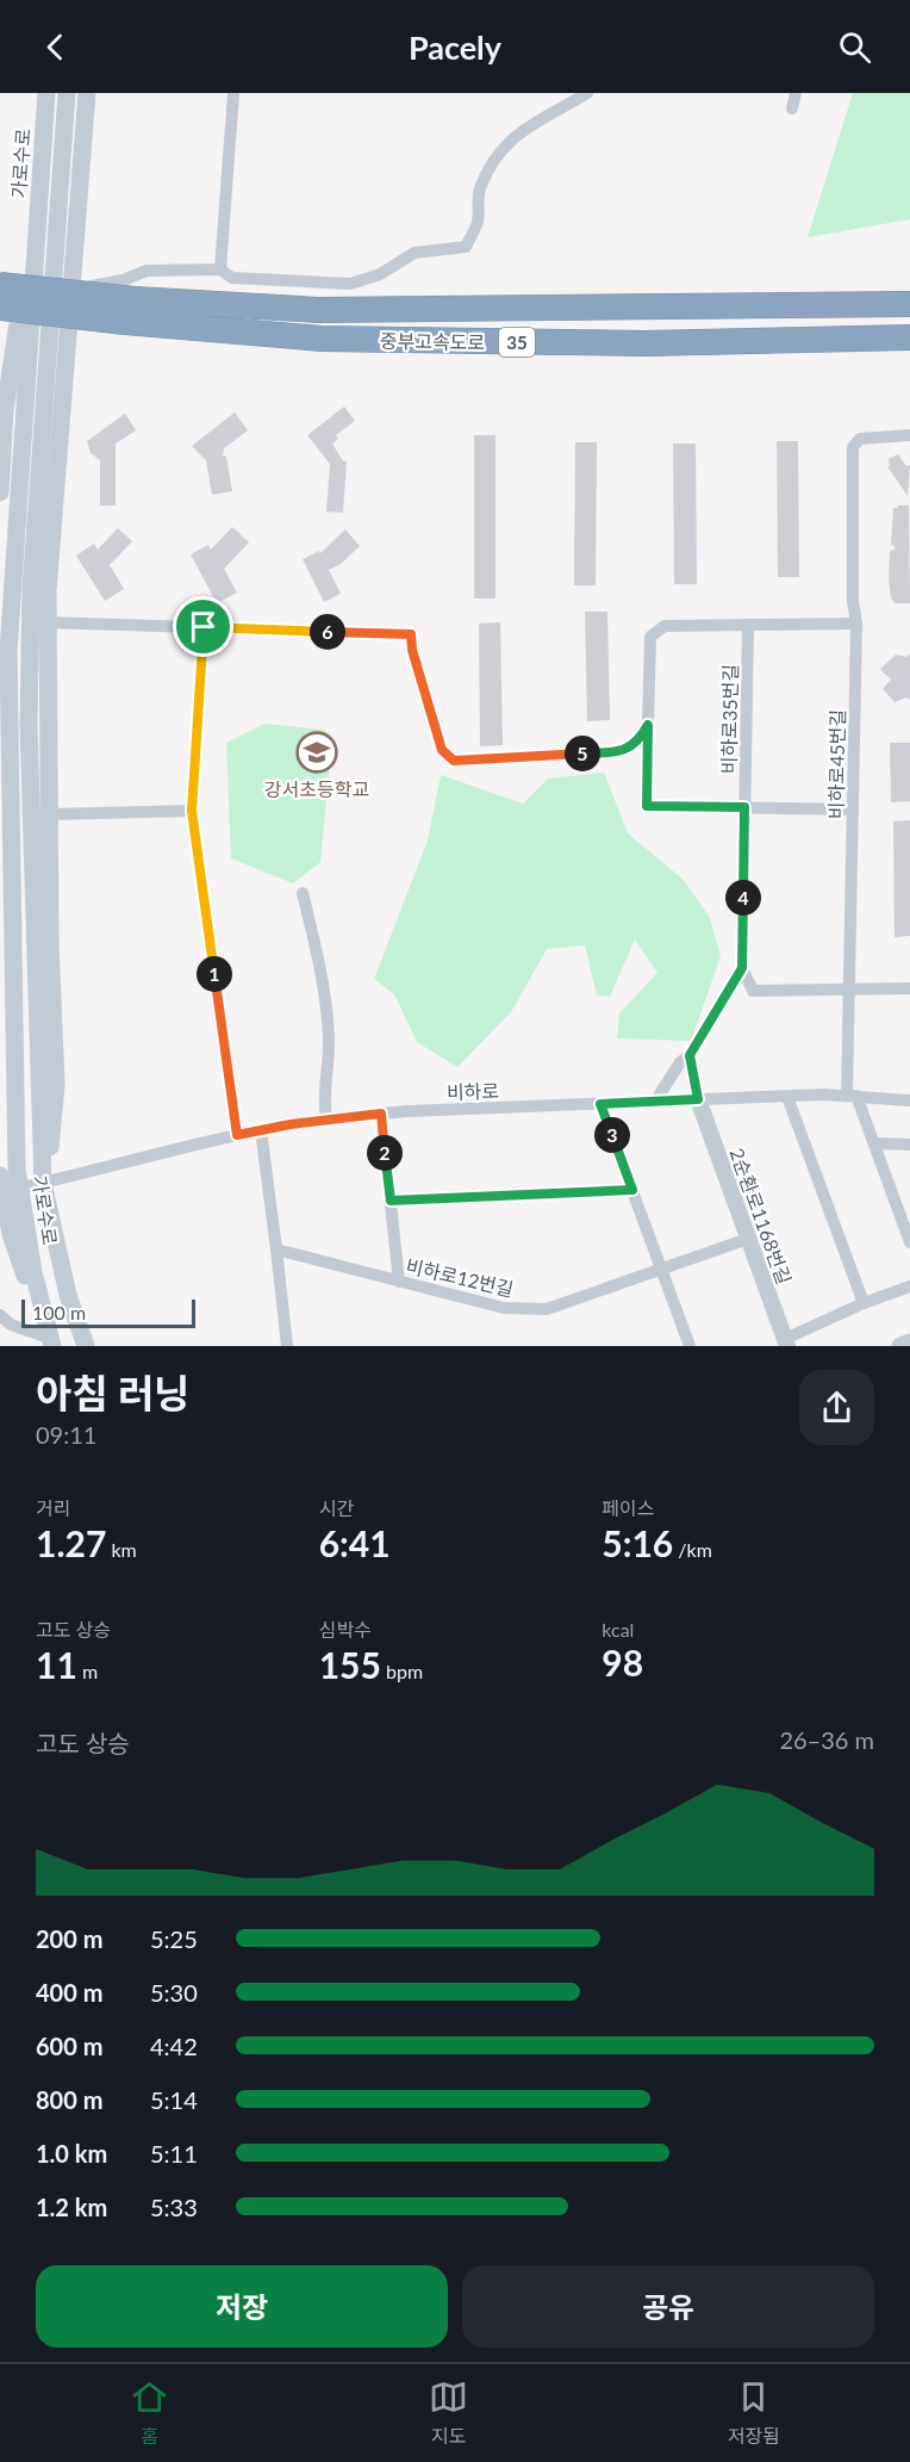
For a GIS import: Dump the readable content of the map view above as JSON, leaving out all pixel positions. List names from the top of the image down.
{
  "streets": {
    "highway": ["중부고속도로", "35"],
    "main road": ["가로수로"],
    "street": [
      "비하로35번길",
      "비하로45번길",
      "비하로",
      "2순환로1168번길",
      "비하로12번길"
    ]
  },
  "crossings": [
    ["가로수로", "비하로"],
    ["비하로45번길", "비하로"],
    ["비하로", "2순환로1168번길"],
    ["2순환로1168번길", "비하로12번길"]
  ],
  "places": {
    "school or university": ["강서초등학교"]
  },
  "scale_bar": "100 m",
  "page": {
    "header": "Pacely",
    "pins": [
      "6",
      "5",
      "4",
      "1",
      "3",
      "2"
    ],
    "scale": "100 m",
    "heading": ["아침 러닝", "09:11"],
    "stats": [
      ["거리", "1.27 km"],
      ["시간", "6:41"],
      ["페이스", "5:16 /km"],
      ["고도 상승", "11 m"],
      ["심박수", "155 bpm"],
      ["kcal", "98"]
    ],
    "chart": ["고도 상승", "26–36 m"],
    "list": [
      {
        "name": "200 m",
        "note": "5:25"
      },
      {
        "name": "400 m",
        "note": "5:30"
      },
      {
        "name": "600 m",
        "note": "4:42"
      },
      {
        "name": "800 m",
        "note": "5:14"
      },
      {
        "name": "1.0 km",
        "note": "5:11"
      },
      {
        "name": "1.2 km",
        "note": "5:33"
      }
    ],
    "buttons": ["저장", "공유"],
    "tabs": ["홈", "지도", "저장됨"]
  }
}
